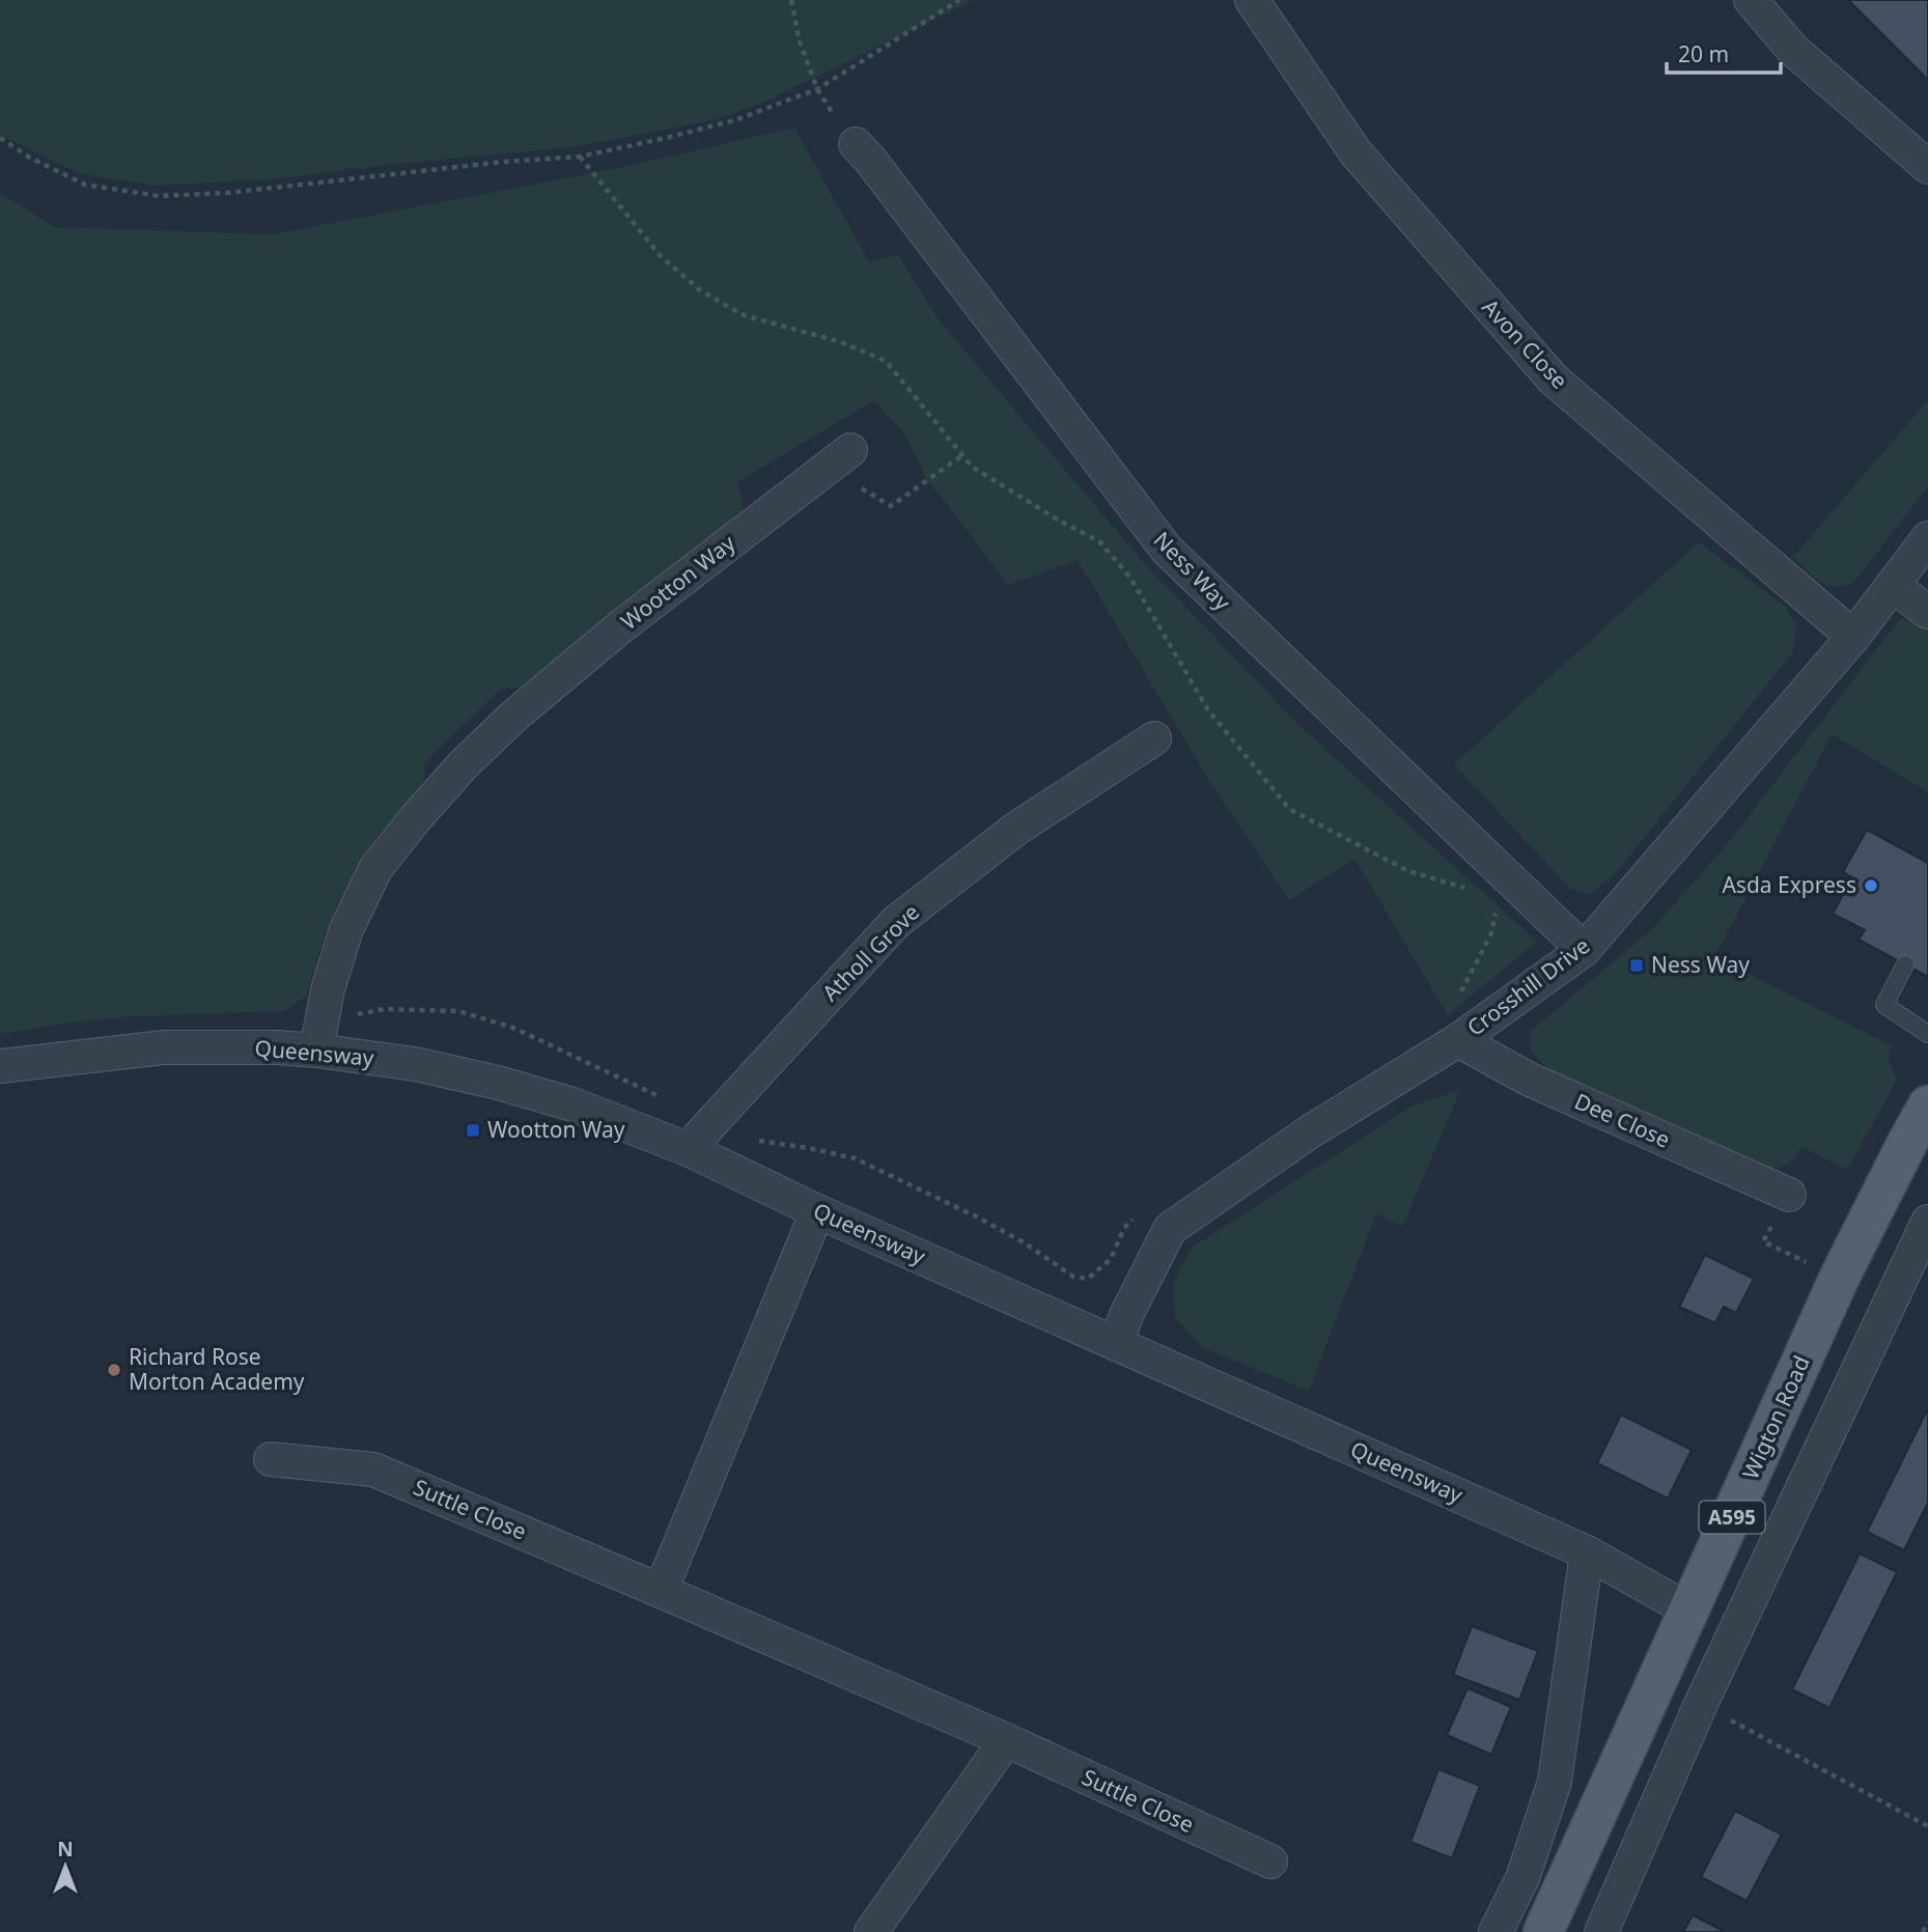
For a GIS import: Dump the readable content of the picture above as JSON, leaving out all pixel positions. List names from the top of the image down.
{
  "streets": {
    "main road": ["Wigton Road", "A595"],
    "street": [
      "Avon Close",
      "Ness Way",
      "Wootton Way",
      "Atholl Grove",
      "Crosshill Drive",
      "Queensway",
      "Dee Close",
      "Suttle Close"
    ]
  },
  "crossings": [
    ["Avon Close", "Crosshill Drive"],
    ["Ness Way", "Crosshill Drive"],
    ["Wootton Way", "Queensway"],
    ["Atholl Grove", "Queensway"],
    ["Crosshill Drive", "Queensway"],
    ["Crosshill Drive", "Dee Close"],
    ["Queensway", "Wigton Road"]
  ],
  "places": {
    "other": ["Asda Express", "Richard Rose Morton Academy"],
    "transit": ["Ness Way", "Wootton Way"]
  },
  "scale_bar": "20 m",
  "north": "top"
}
